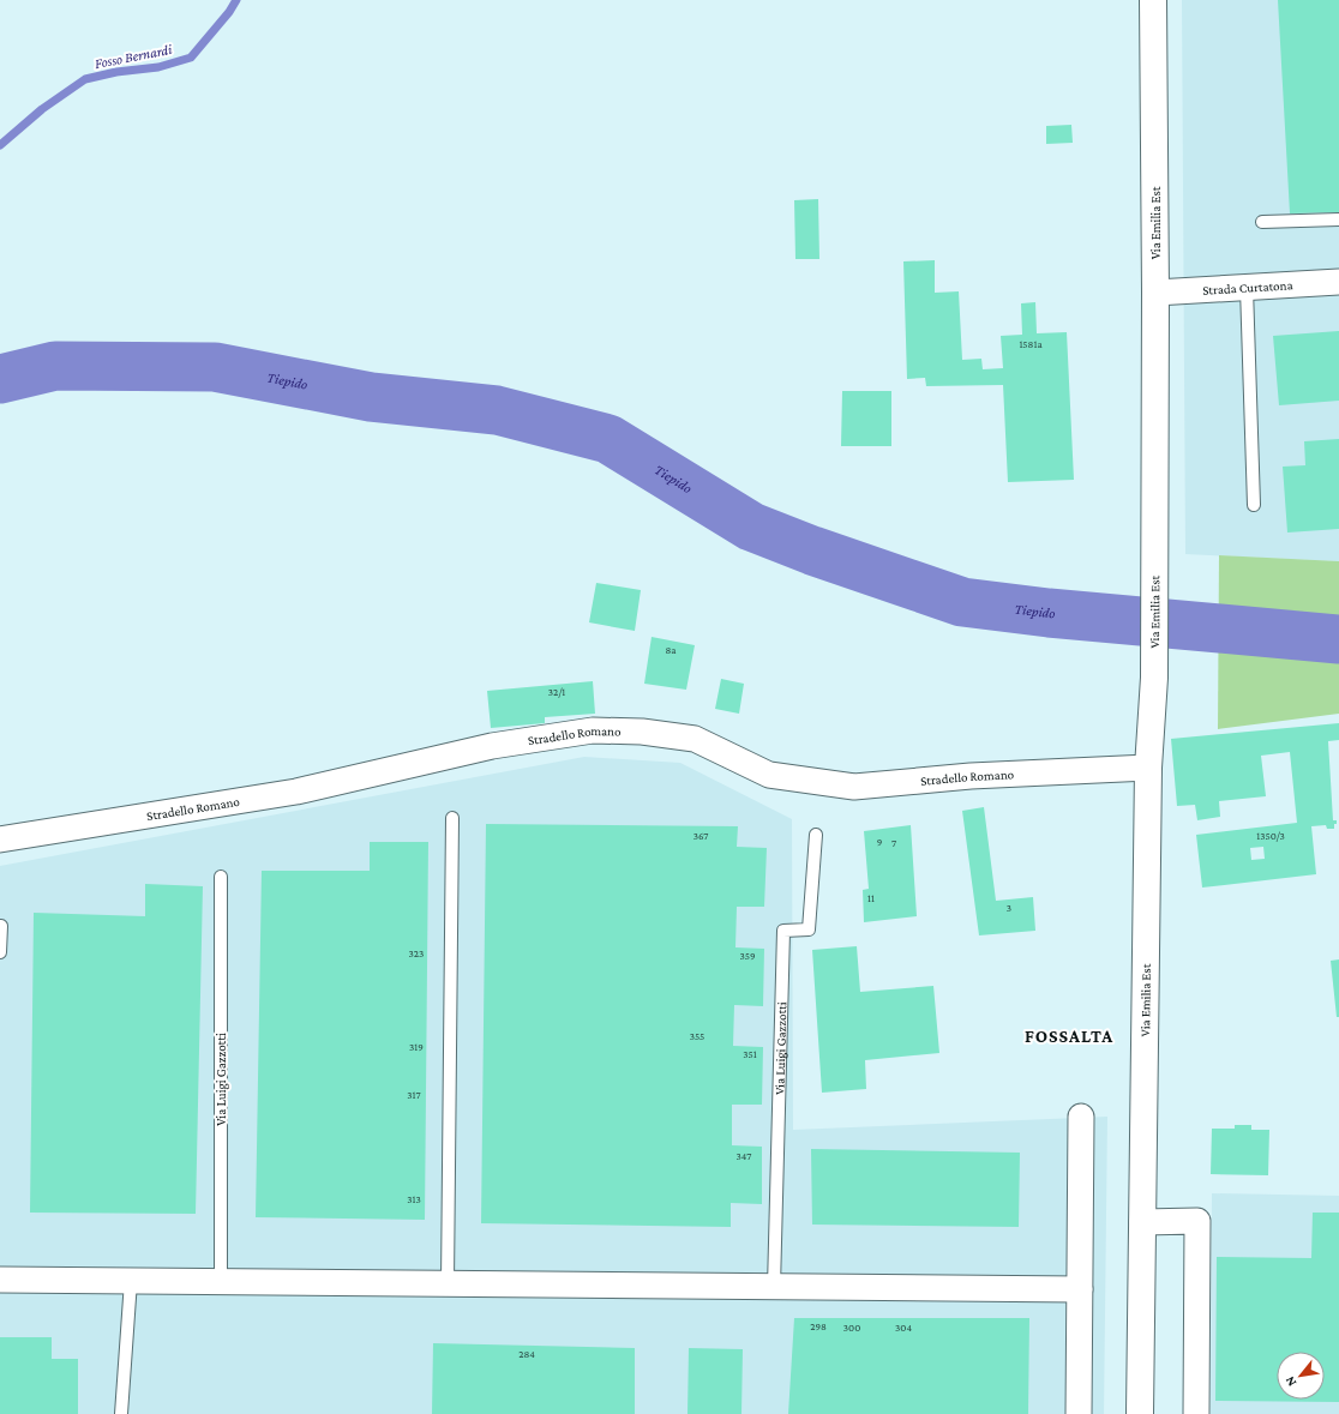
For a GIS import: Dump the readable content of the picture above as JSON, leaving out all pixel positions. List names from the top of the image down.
{
  "streets": {
    "main road": ["Via Emilia Est"],
    "street": ["Strada Curtatona", "Stradello Romano"],
    "lane": ["Via Luigi Gazzotti"]
  },
  "crossings": [
    ["Via Emilia Est", "Strada Curtatona"],
    ["Via Emilia Est", "Stradello Romano"]
  ],
  "districts": ["FOSSALTA"],
  "water": ["Fosso Bernardi", "Tiepido"],
  "house_numbers": [
    "1581a",
    "8a",
    "32/1",
    "367",
    "1350/3",
    "9",
    "7",
    "11",
    "3",
    "323",
    "359",
    "355",
    "319",
    "351",
    "317",
    "347",
    "313",
    "298",
    "300",
    "304",
    "284"
  ],
  "north": "bottom left"
}
